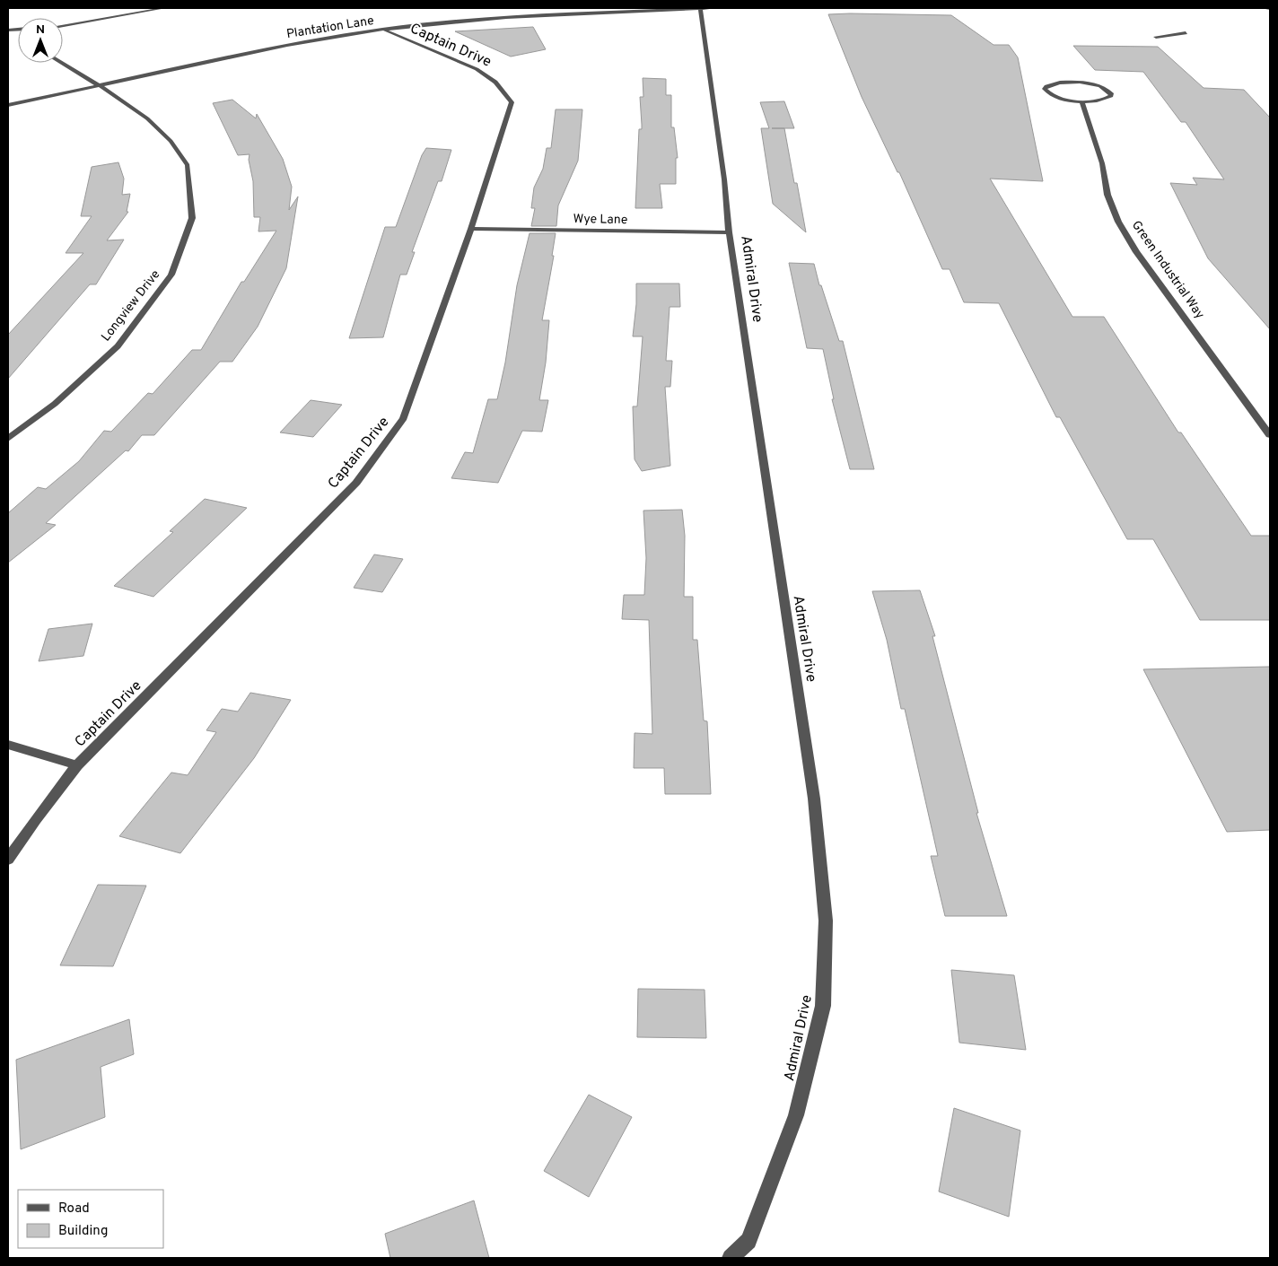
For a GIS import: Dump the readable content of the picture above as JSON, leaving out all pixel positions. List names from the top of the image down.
{
  "streets": {
    "street": [
      "Plantation Lane",
      "Captain Drive",
      "Wye Lane",
      "Green Industrial Way",
      "Admiral Drive",
      "Longview Drive"
    ]
  },
  "crossings": [
    ["Plantation Lane", "Captain Drive"],
    ["Plantation Lane", "Admiral Drive"],
    ["Plantation Lane", "Longview Drive"],
    ["Captain Drive", "Wye Lane"],
    ["Wye Lane", "Admiral Drive"]
  ],
  "legend": ["Road", "Building"],
  "north": "top"
}
